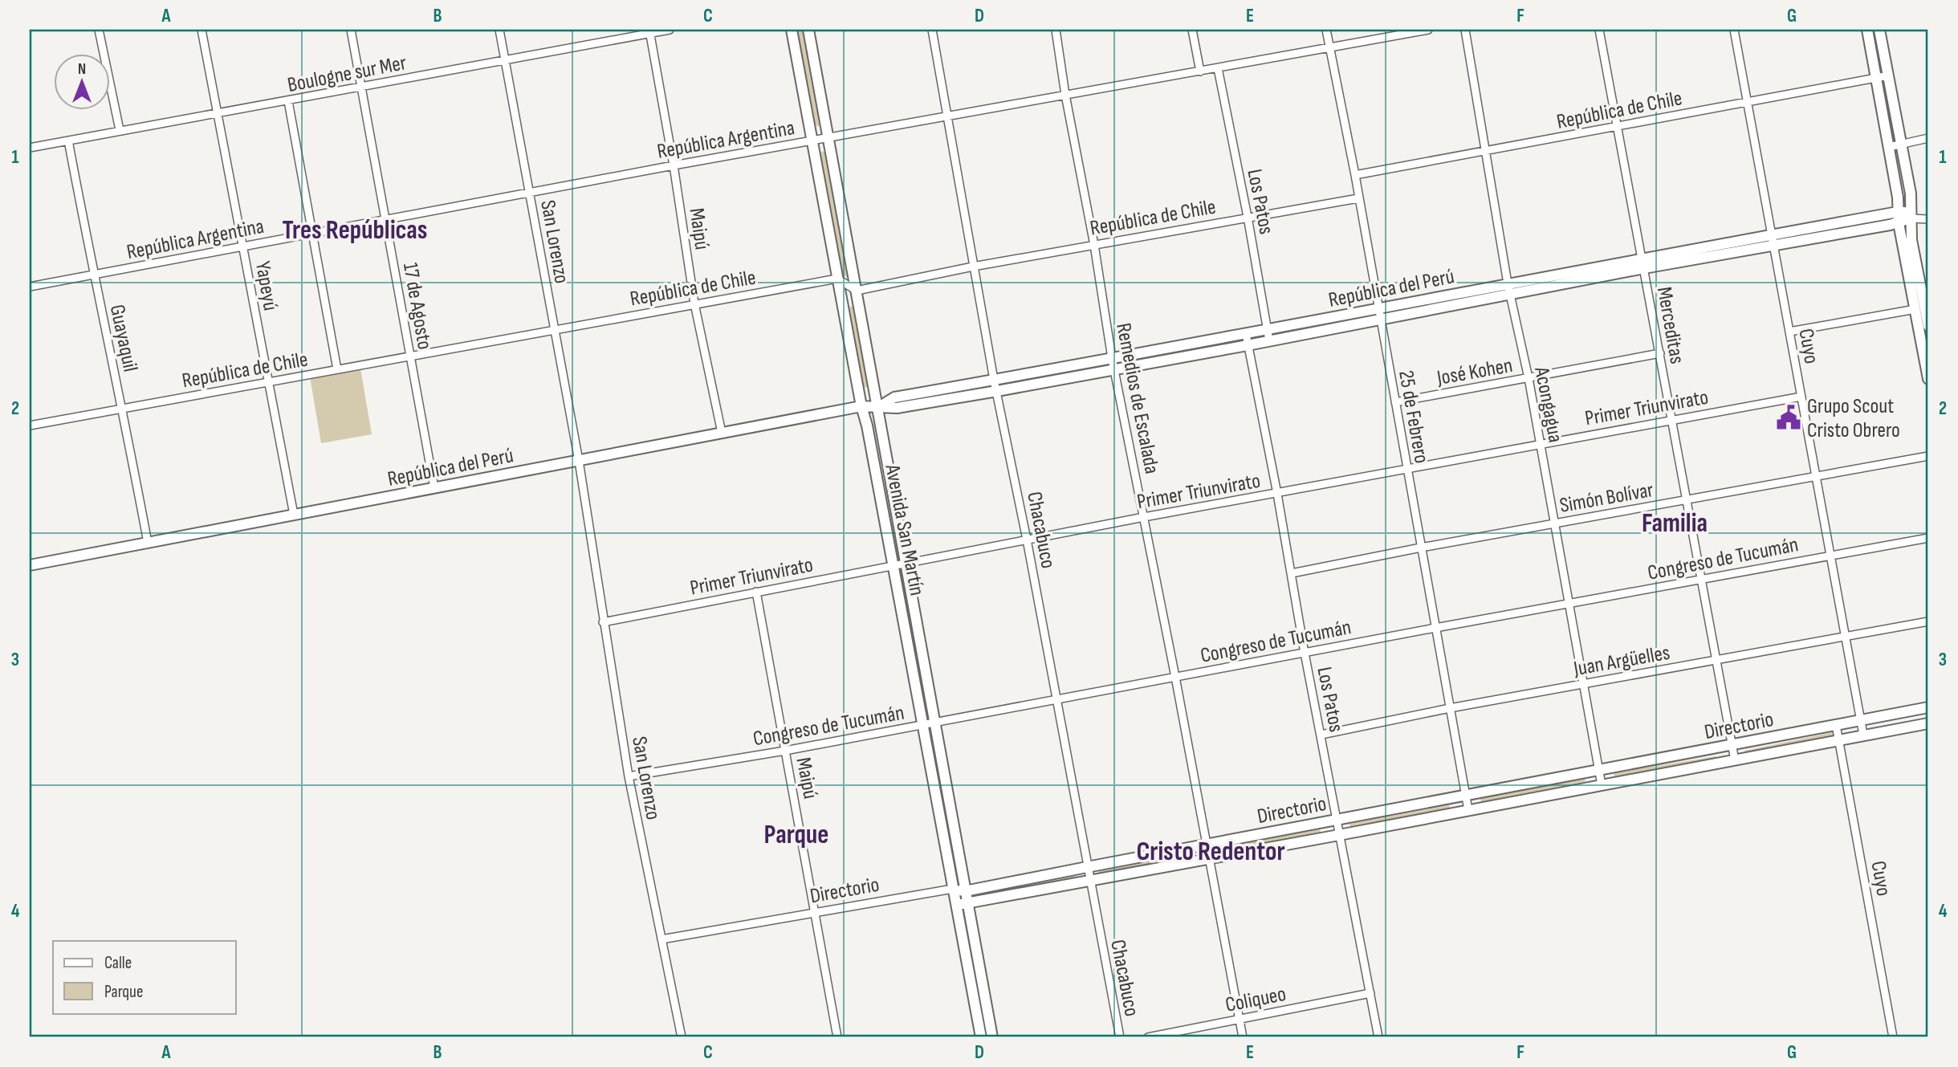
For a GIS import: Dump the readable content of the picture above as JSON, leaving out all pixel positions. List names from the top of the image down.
{
  "streets": {
    "main road": ["República del Perú", "Avenida San Martín", "Directorio"],
    "street": [
      "Boulogne sur Mer",
      "República de Chile",
      "República Argentina",
      "Los Patos",
      "Maipú",
      "San Lorenzo",
      "Yapeyú",
      "17 de Agosto",
      "Merceditas",
      "Guayaquil",
      "Cuyo",
      "José Kohen",
      "Remedios de Escalada",
      "Acongagua",
      "Primer Triunvirato",
      "25 de Febrero",
      "Simón Bolívar",
      "Chacabuco",
      "Congreso de Tucumán",
      "Juan Argüelles",
      "Coliqueo"
    ]
  },
  "crossings": [
    ["Boulogne sur Mer", "Maipú"],
    ["Boulogne sur Mer", "San Lorenzo"],
    ["Boulogne sur Mer", "Yapeyú"],
    ["Boulogne sur Mer", "17 de Agosto"],
    ["Boulogne sur Mer", "Guayaquil"],
    ["República de Chile", "Los Patos"],
    ["República de Chile", "Maipú"],
    ["República de Chile", "San Lorenzo"],
    ["República de Chile", "Yapeyú"],
    ["República de Chile", "17 de Agosto"],
    ["República de Chile", "Merceditas"],
    ["República de Chile", "Guayaquil"],
    ["República de Chile", "Cuyo"],
    ["República de Chile", "Remedios de Escalada"],
    ["República de Chile", "Acongagua"],
    ["República de Chile", "25 de Febrero"],
    ["República de Chile", "Avenida San Martín"],
    ["República de Chile", "Chacabuco"],
    ["República Argentina", "Los Patos"],
    ["República Argentina", "Maipú"],
    ["República Argentina", "San Lorenzo"],
    ["República Argentina", "Yapeyú"],
    ["República Argentina", "17 de Agosto"],
    ["República Argentina", "Guayaquil"],
    ["República Argentina", "Remedios de Escalada"],
    ["República Argentina", "25 de Febrero"],
    ["República Argentina", "Avenida San Martín"],
    ["República Argentina", "Chacabuco"],
    ["Los Patos", "República del Perú"],
    ["Los Patos", "Primer Triunvirato"],
    ["Los Patos", "Simón Bolívar"],
    ["Los Patos", "Congreso de Tucumán"],
    ["Los Patos", "Juan Argüelles"],
    ["Los Patos", "Directorio"],
    ["Los Patos", "Coliqueo"],
    ["Maipú", "República del Perú"],
    ["Maipú", "Primer Triunvirato"],
    ["Maipú", "Congreso de Tucumán"],
    ["Maipú", "Directorio"],
    ["San Lorenzo", "República del Perú"],
    ["San Lorenzo", "Primer Triunvirato"],
    ["San Lorenzo", "Congreso de Tucumán"],
    ["San Lorenzo", "Directorio"],
    ["Yapeyú", "República del Perú"],
    ["República del Perú", "17 de Agosto"],
    ["República del Perú", "Merceditas"],
    ["República del Perú", "Guayaquil"],
    ["República del Perú", "Cuyo"],
    ["República del Perú", "Remedios de Escalada"],
    ["República del Perú", "Acongagua"],
    ["República del Perú", "25 de Febrero"],
    ["República del Perú", "Avenida San Martín"],
    ["República del Perú", "Chacabuco"],
    ["Merceditas", "José Kohen"],
    ["Merceditas", "Primer Triunvirato"],
    ["Merceditas", "Simón Bolívar"],
    ["Merceditas", "Congreso de Tucumán"],
    ["Merceditas", "Juan Argüelles"],
    ["Merceditas", "Directorio"],
    ["Cuyo", "Primer Triunvirato"],
    ["Cuyo", "Simón Bolívar"],
    ["Cuyo", "Congreso de Tucumán"],
    ["Cuyo", "Juan Argüelles"],
    ["Cuyo", "Directorio"],
    ["José Kohen", "Acongagua"],
    ["José Kohen", "25 de Febrero"],
    ["Remedios de Escalada", "Primer Triunvirato"],
    ["Remedios de Escalada", "Congreso de Tucumán"],
    ["Remedios de Escalada", "Directorio"],
    ["Remedios de Escalada", "Coliqueo"],
    ["Acongagua", "Primer Triunvirato"],
    ["Acongagua", "Simón Bolívar"],
    ["Acongagua", "Congreso de Tucumán"],
    ["Acongagua", "Juan Argüelles"],
    ["Acongagua", "Directorio"],
    ["Primer Triunvirato", "25 de Febrero"],
    ["Primer Triunvirato", "Avenida San Martín"],
    ["Primer Triunvirato", "Chacabuco"],
    ["25 de Febrero", "Simón Bolívar"],
    ["25 de Febrero", "Congreso de Tucumán"],
    ["25 de Febrero", "Juan Argüelles"],
    ["25 de Febrero", "Directorio"],
    ["Avenida San Martín", "Congreso de Tucumán"],
    ["Avenida San Martín", "Directorio"],
    ["Chacabuco", "Congreso de Tucumán"],
    ["Chacabuco", "Directorio"]
  ],
  "districts": [
    "Tres Repúblicas",
    "Familia",
    "Parque",
    "Cristo Redentor"
  ],
  "places": {
    "public building": ["Grupo Scout Cristo Obrero"]
  },
  "legend": ["Calle", "Parque"],
  "north": "top",
  "grid": {
    "columns": [
      "A",
      "B",
      "C",
      "D",
      "E",
      "F",
      "G"
    ],
    "rows": [
      "1",
      "2",
      "3",
      "4"
    ]
  }
}
